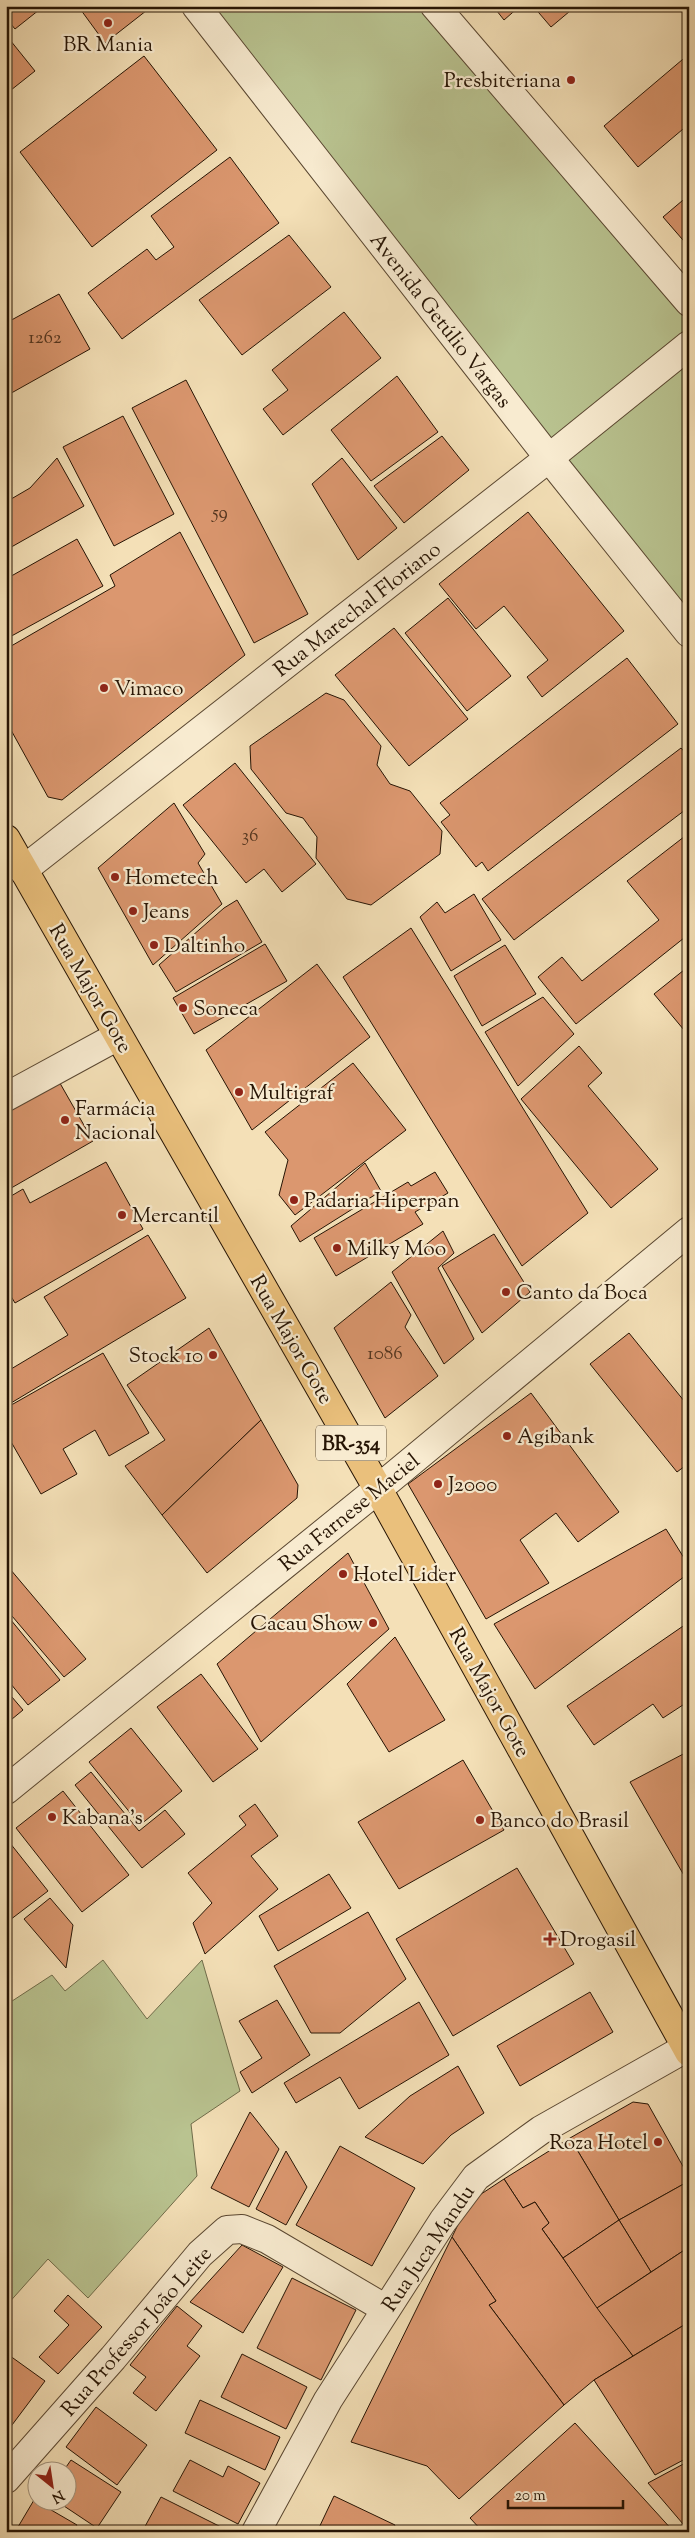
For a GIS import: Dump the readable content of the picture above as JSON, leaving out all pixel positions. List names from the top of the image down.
{
  "streets": {
    "main road": ["Rua Major Gote", "BR-354"],
    "street": [
      "Avenida Getúlio Vargas",
      "Rua Marechal Floriano",
      "Rua Farnese Maciel",
      "Rua Juca Mandu",
      "Rua Professor João Leite"
    ]
  },
  "crossings": [
    ["Avenida Getúlio Vargas", "Rua Marechal Floriano"],
    ["Rua Marechal Floriano", "Rua Major Gote"],
    ["Rua Major Gote", "Rua Farnese Maciel"],
    ["Rua Major Gote", "Rua Juca Mandu"],
    ["Rua Juca Mandu", "Rua Professor João Leite"]
  ],
  "places": {
    "other": [
      "BR Mania",
      "Presbiteriana",
      "Vimaco",
      "Hometech",
      "Jeans",
      "Daltinho",
      "Soneca",
      "Multigraf",
      "Farmácia Nacional",
      "Padaria Hiperpan",
      "Mercantil",
      "Milky Moo",
      "Canto da Boca",
      "Stock 10",
      "Agibank",
      "J2000",
      "Hotel Lider",
      "Cacau Show",
      "Kabana's",
      "Banco do Brasil",
      "Roza Hotel"
    ],
    "health": ["Drogasil"]
  },
  "house_numbers": [
    "1262",
    "59",
    "36",
    "1086"
  ],
  "scale_bar": "20 m",
  "north": "bottom right"
}
